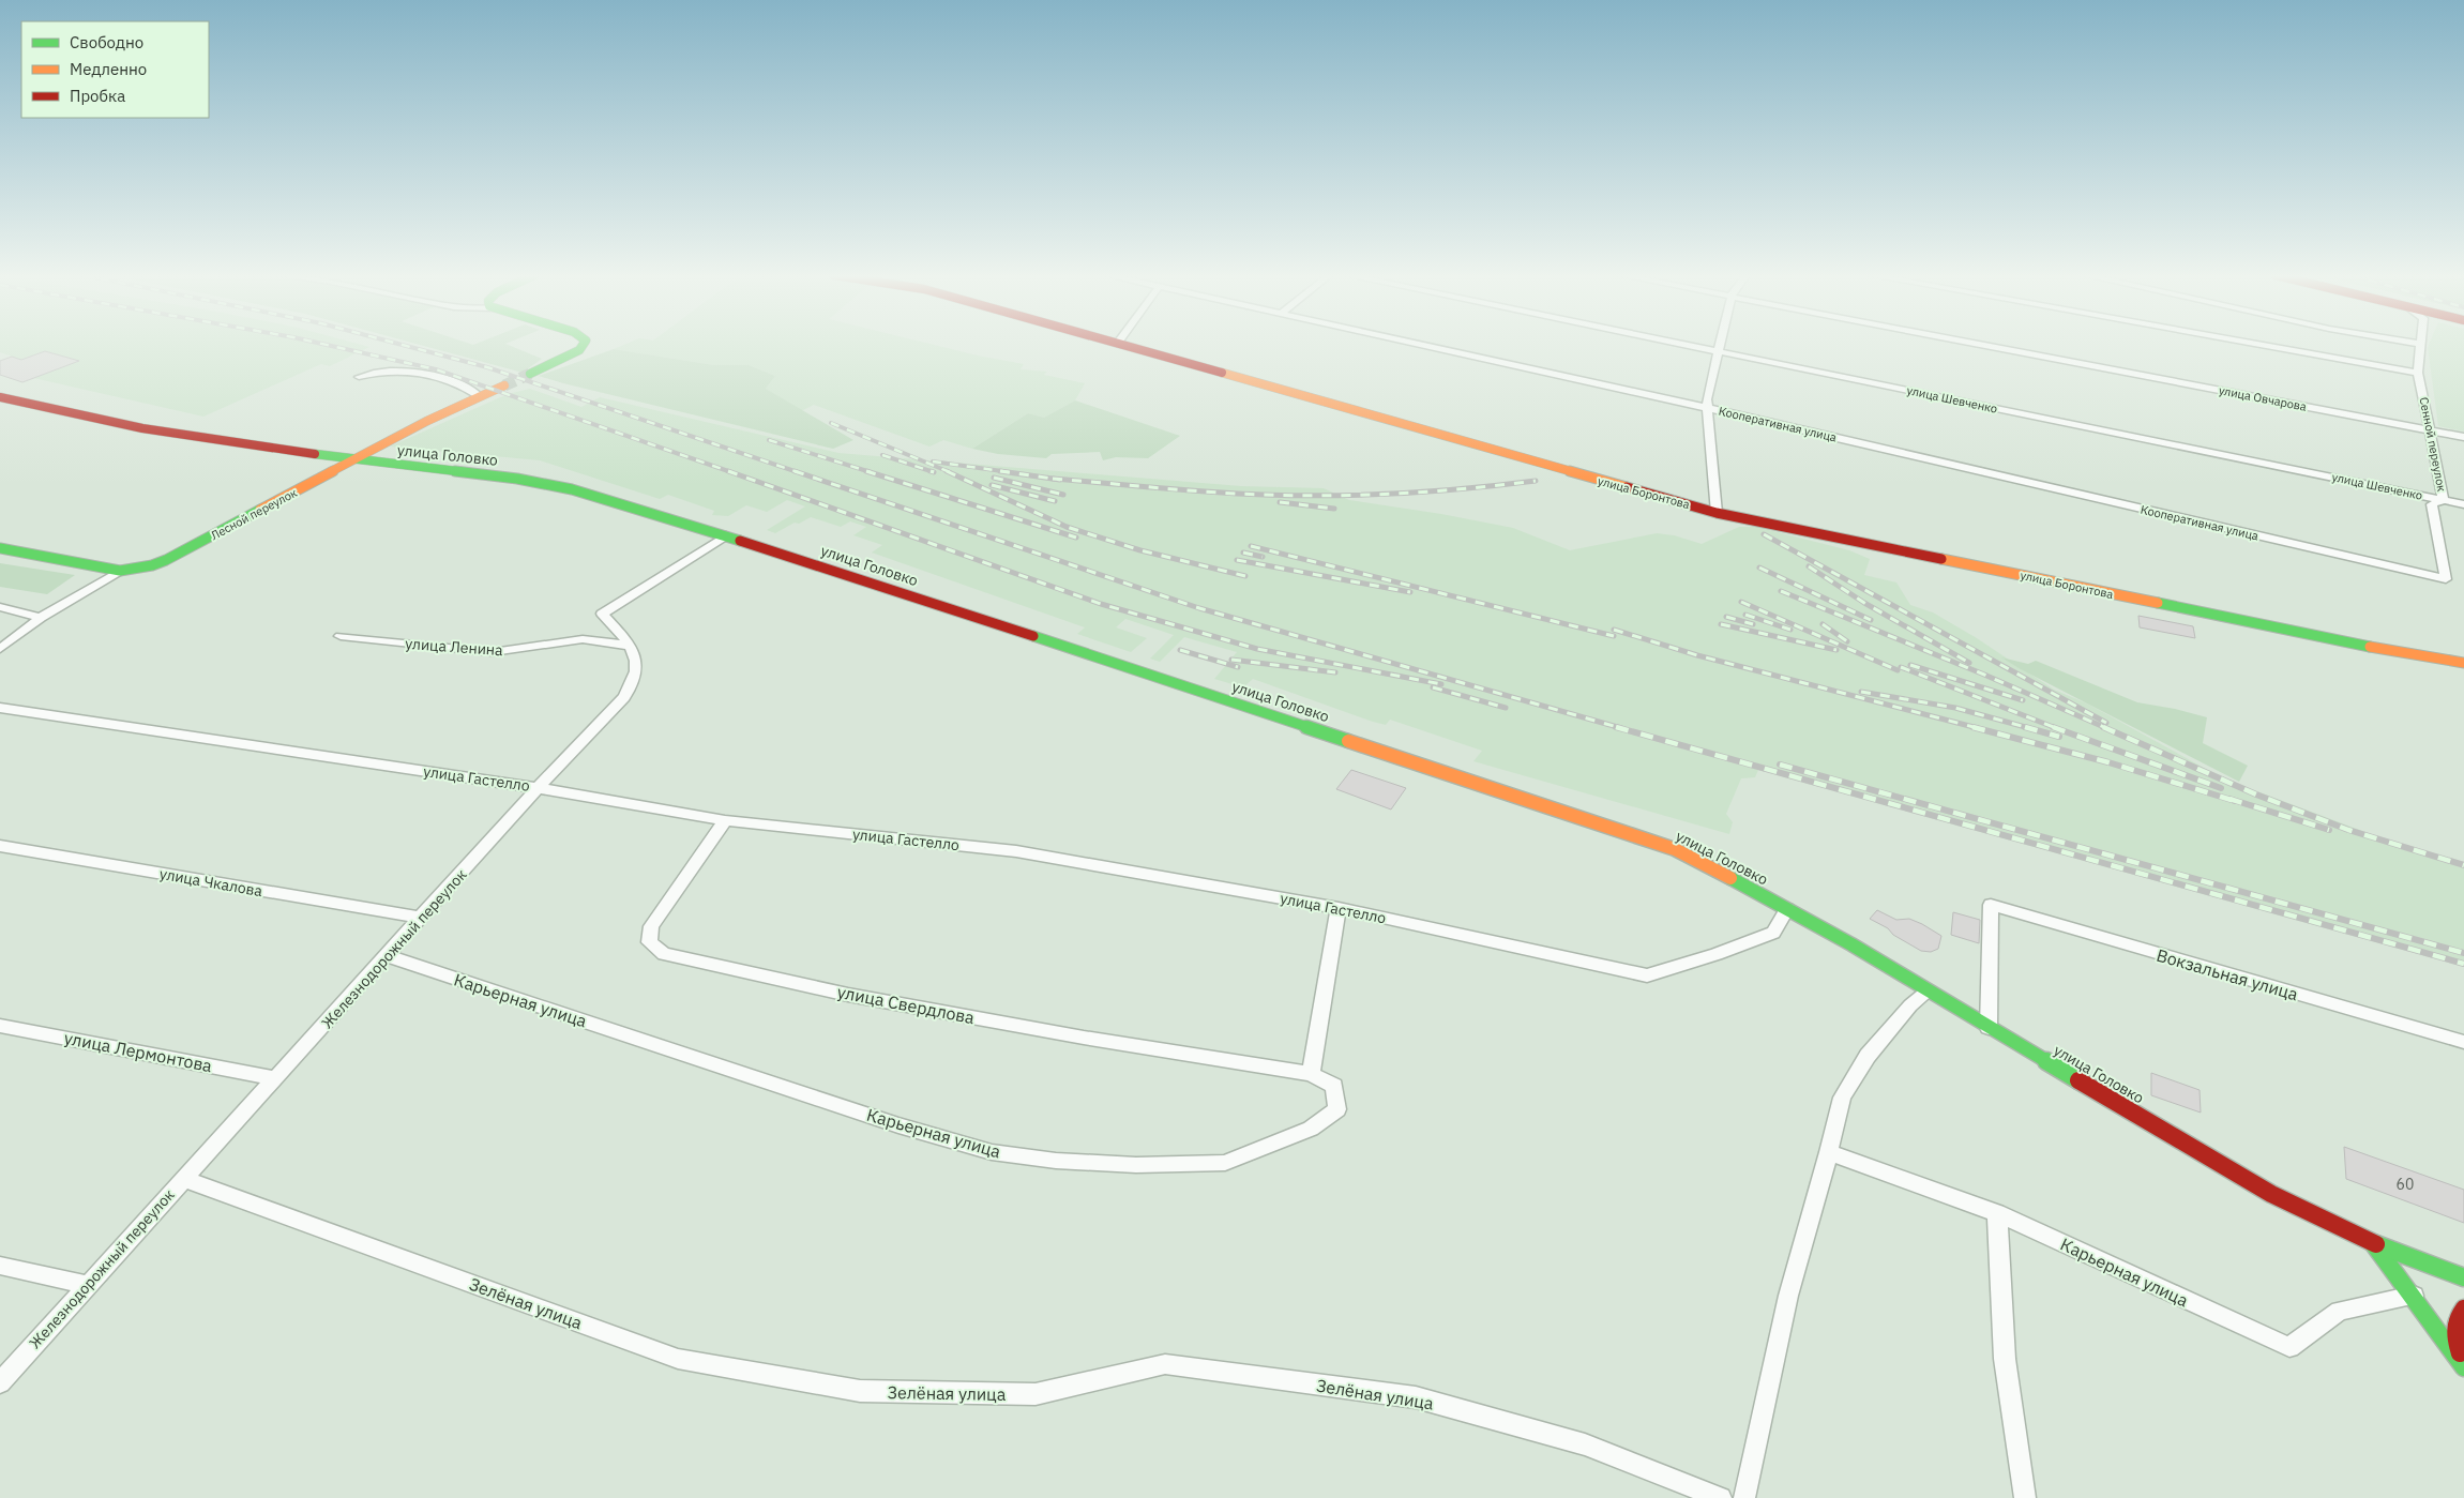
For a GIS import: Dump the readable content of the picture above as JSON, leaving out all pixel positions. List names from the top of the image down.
{
  "streets": {
    "main road": ["улица Головко", "улица Боронтова", "Лесной переулок"],
    "street": [
      "улица Овчарова",
      "улица Шевченко",
      "Кооперативная улица",
      "Сенной переулок",
      "улица Ленина",
      "улица Гастелло",
      "улица Чкалова",
      "Железнодорожный переулок",
      "Вокзальная улица",
      "Карьерная улица",
      "улица Свердлова",
      "улица Лермонтова",
      "Зелёная улица"
    ]
  },
  "crossings": [
    ["улица Овчарова", "Сенной переулок"],
    ["улица Шевченко", "Сенной переулок"],
    ["Кооперативная улица", "Сенной переулок"],
    ["улица Головко", "Лесной переулок"],
    ["улица Головко", "улица Гастелло"],
    ["улица Головко", "Железнодорожный переулок"],
    ["улица Головко", "Вокзальная улица"],
    ["улица Ленина", "Железнодорожный переулок"],
    ["улица Гастелло", "Железнодорожный переулок"],
    ["улица Гастелло", "улица Свердлова"],
    ["улица Чкалова", "Железнодорожный переулок"],
    ["Железнодорожный переулок", "Карьерная улица"],
    ["Железнодорожный переулок", "улица Лермонтова"],
    ["Железнодорожный переулок", "Зелёная улица"],
    ["Карьерная улица", "улица Свердлова"]
  ],
  "house_numbers": ["60"],
  "legend": ["Свободно", "Медленно", "Пробка"]
}
